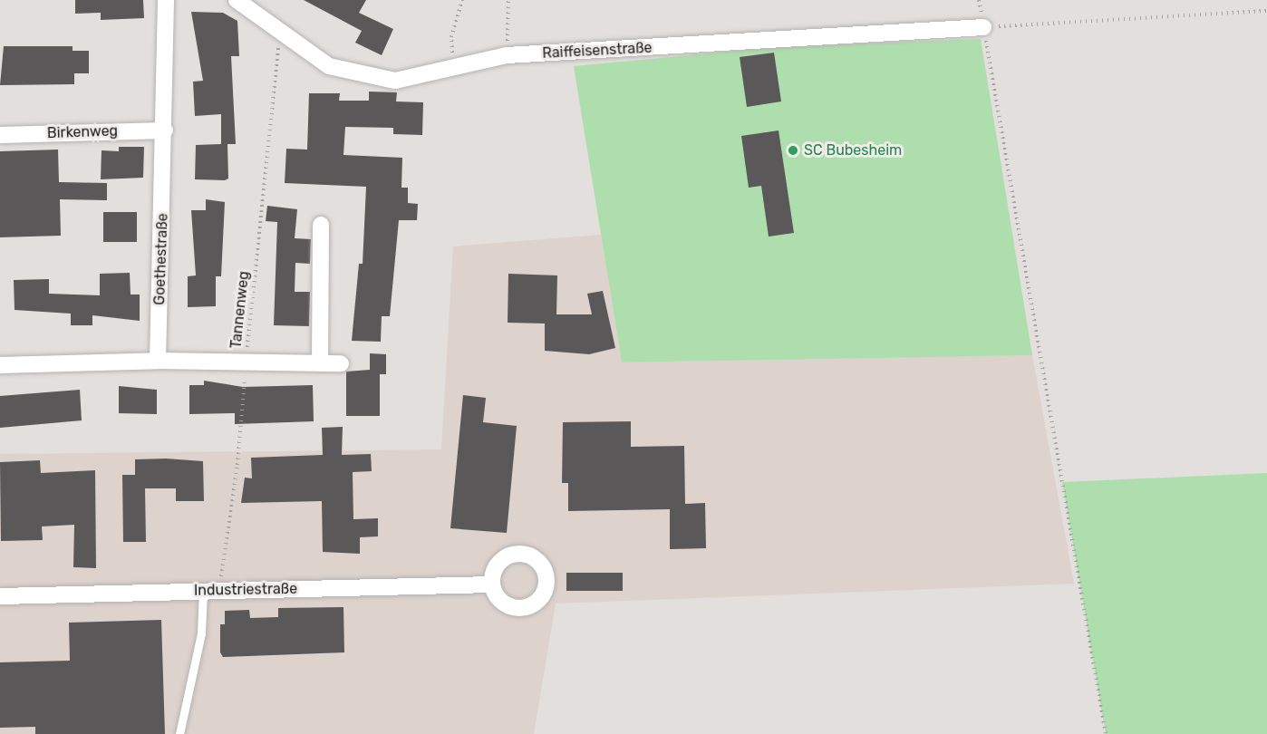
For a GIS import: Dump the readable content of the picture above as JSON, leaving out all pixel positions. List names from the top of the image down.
{
  "streets": {
    "street": [
      "Raiffeisenstraße",
      "Birkenweg",
      "Goethestraße",
      "Industriestraße"
    ],
    "path": ["Tannenweg"]
  },
  "crossings": [
    ["Raiffeisenstraße", "Tannenweg"],
    ["Birkenweg", "Goethestraße"],
    ["Tannenweg", "Industriestraße"]
  ],
  "places": ["SC Bubesheim"]
}
